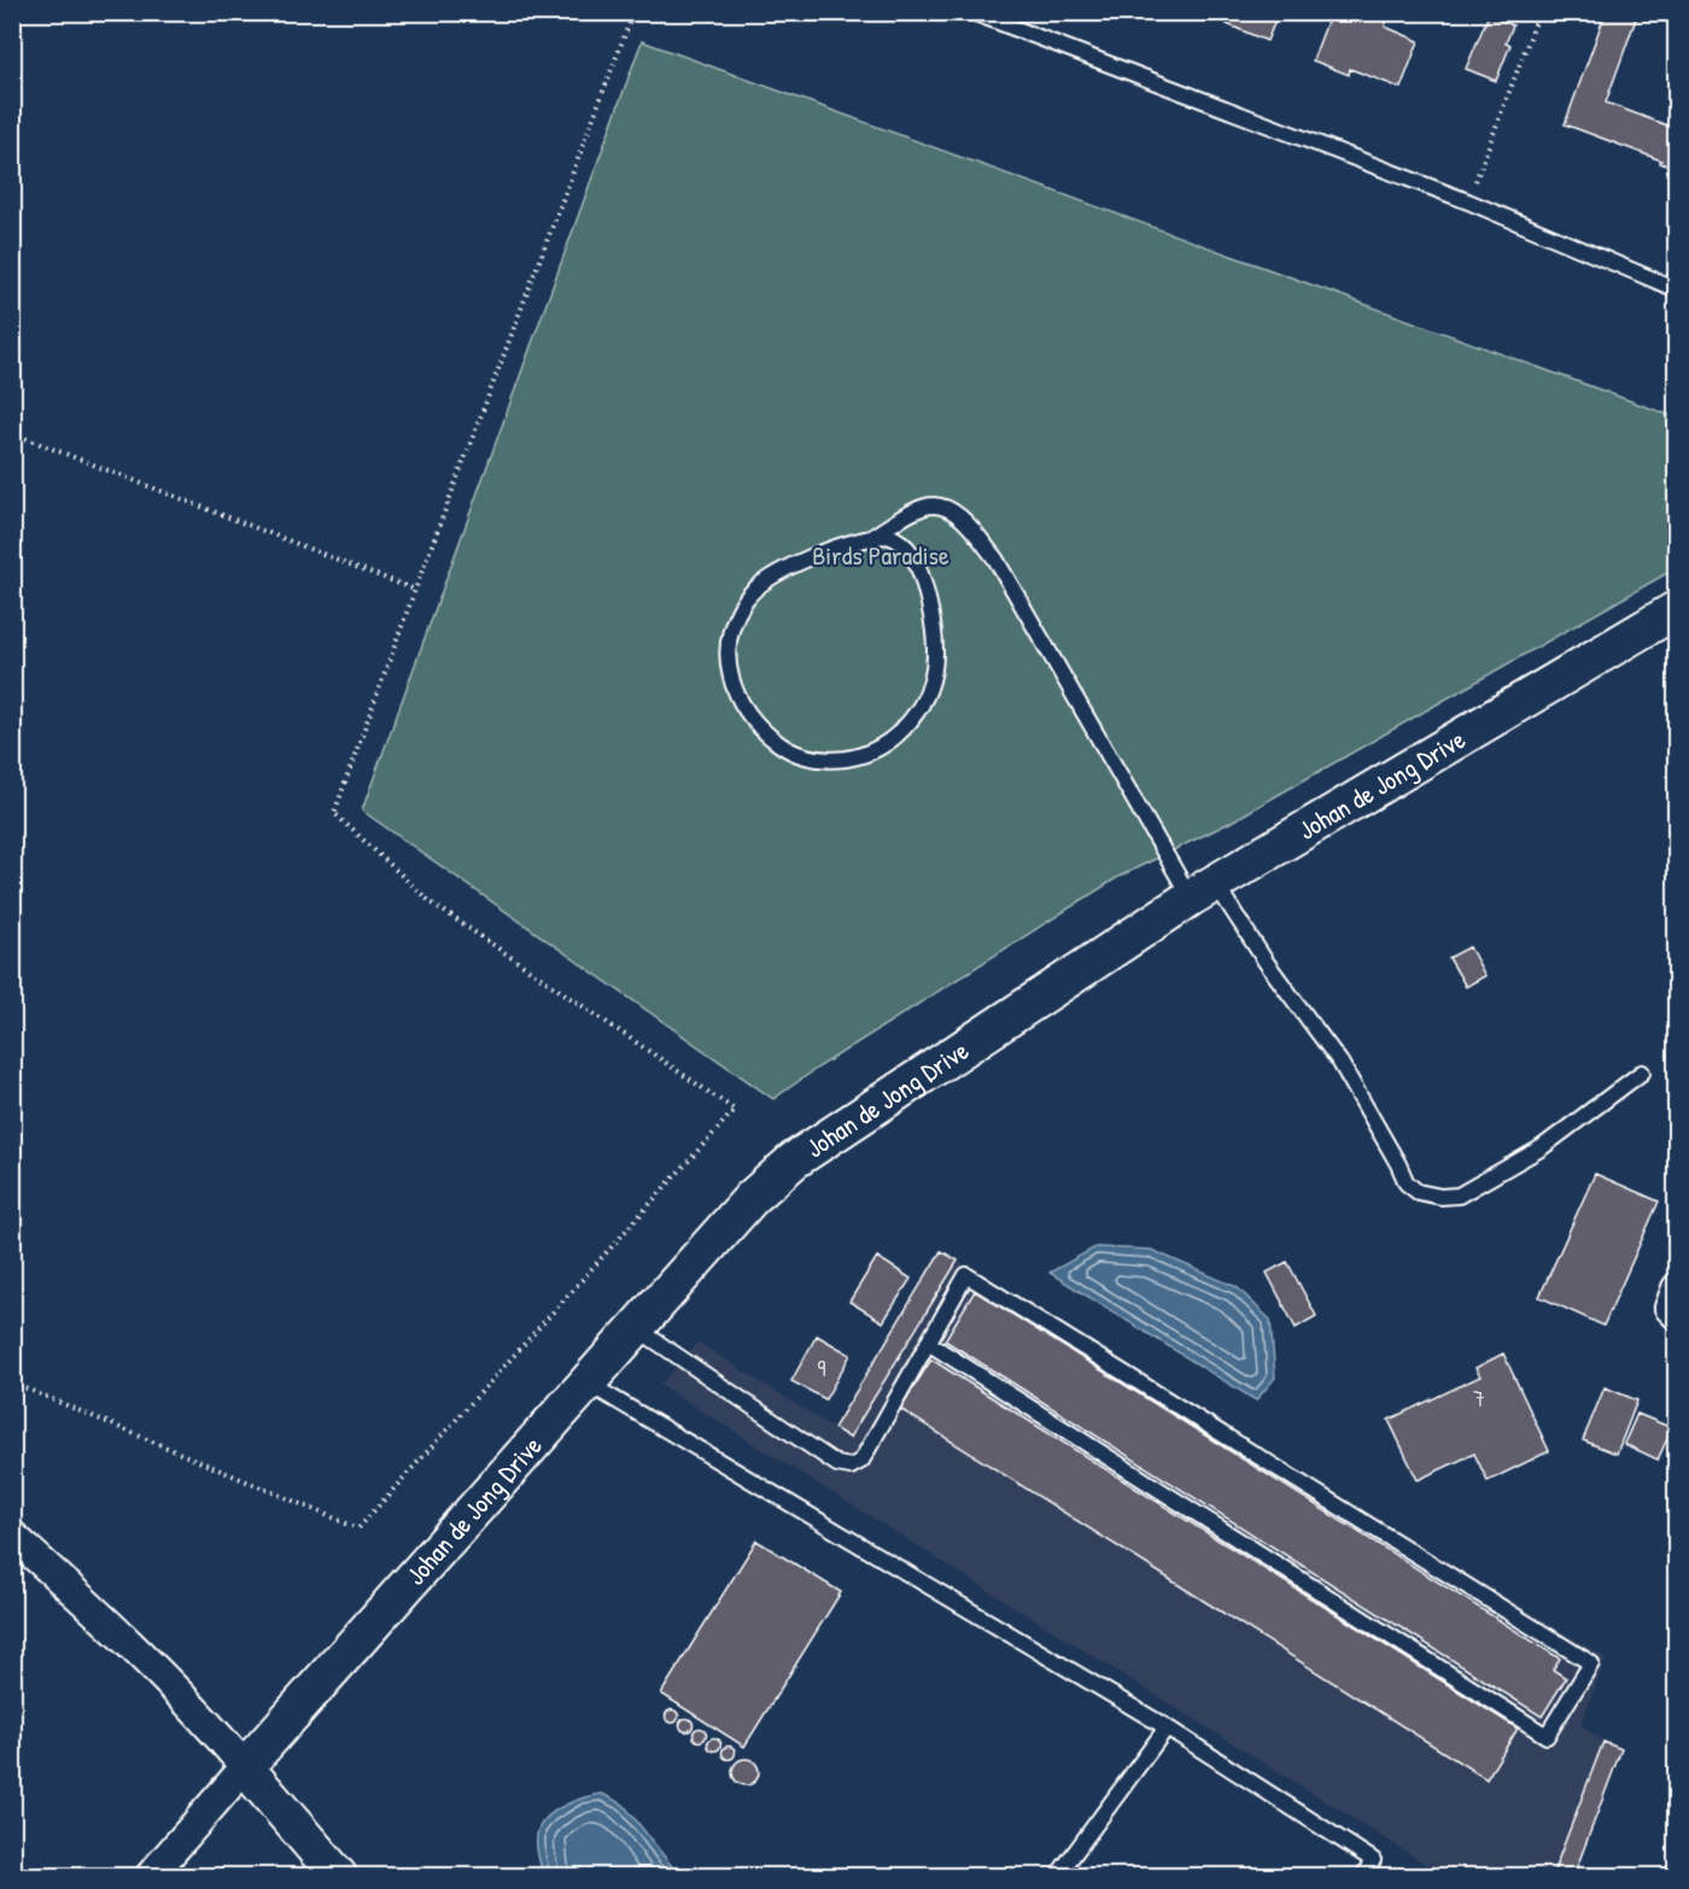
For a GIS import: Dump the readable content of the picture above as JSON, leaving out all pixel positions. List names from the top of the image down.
{
  "streets": {
    "street": ["Johan de Jong Drive"]
  },
  "parks": ["Birds Paradise"],
  "house_numbers": ["9", "7"]
}
